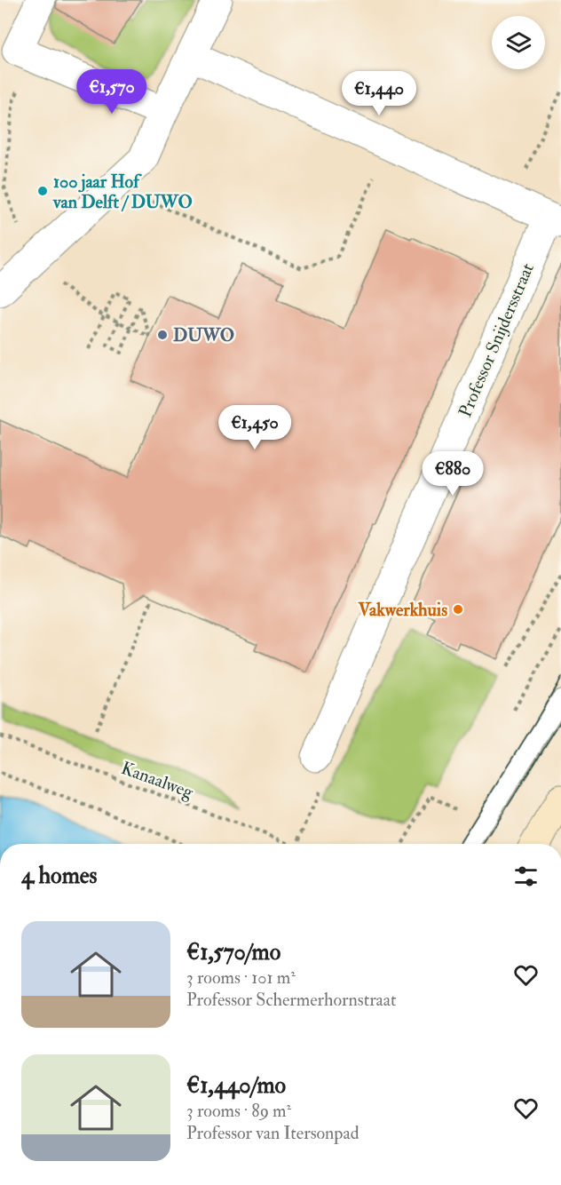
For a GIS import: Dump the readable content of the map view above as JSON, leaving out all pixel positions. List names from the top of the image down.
{
  "streets": {
    "street": ["Professor Snijdersstraat"],
    "path": ["Kanaalweg"]
  },
  "places": ["100 jaar Hof van Delft / DUWO", "DUWO", "Vakwerkhuis"],
  "page": {
    "price": [
      "€1,570",
      "€1,440",
      "€1,450",
      "€880"
    ],
    "heading": "4 homes",
    "list": [
      {
        "name": "€1,570/mo",
        "note": "3 rooms · 101 m² · Professor Schermerhornstraat"
      },
      {
        "name": "€1,440/mo",
        "note": "3 rooms · 89 m² · Professor van Itersonpad"
      }
    ]
  }
}
